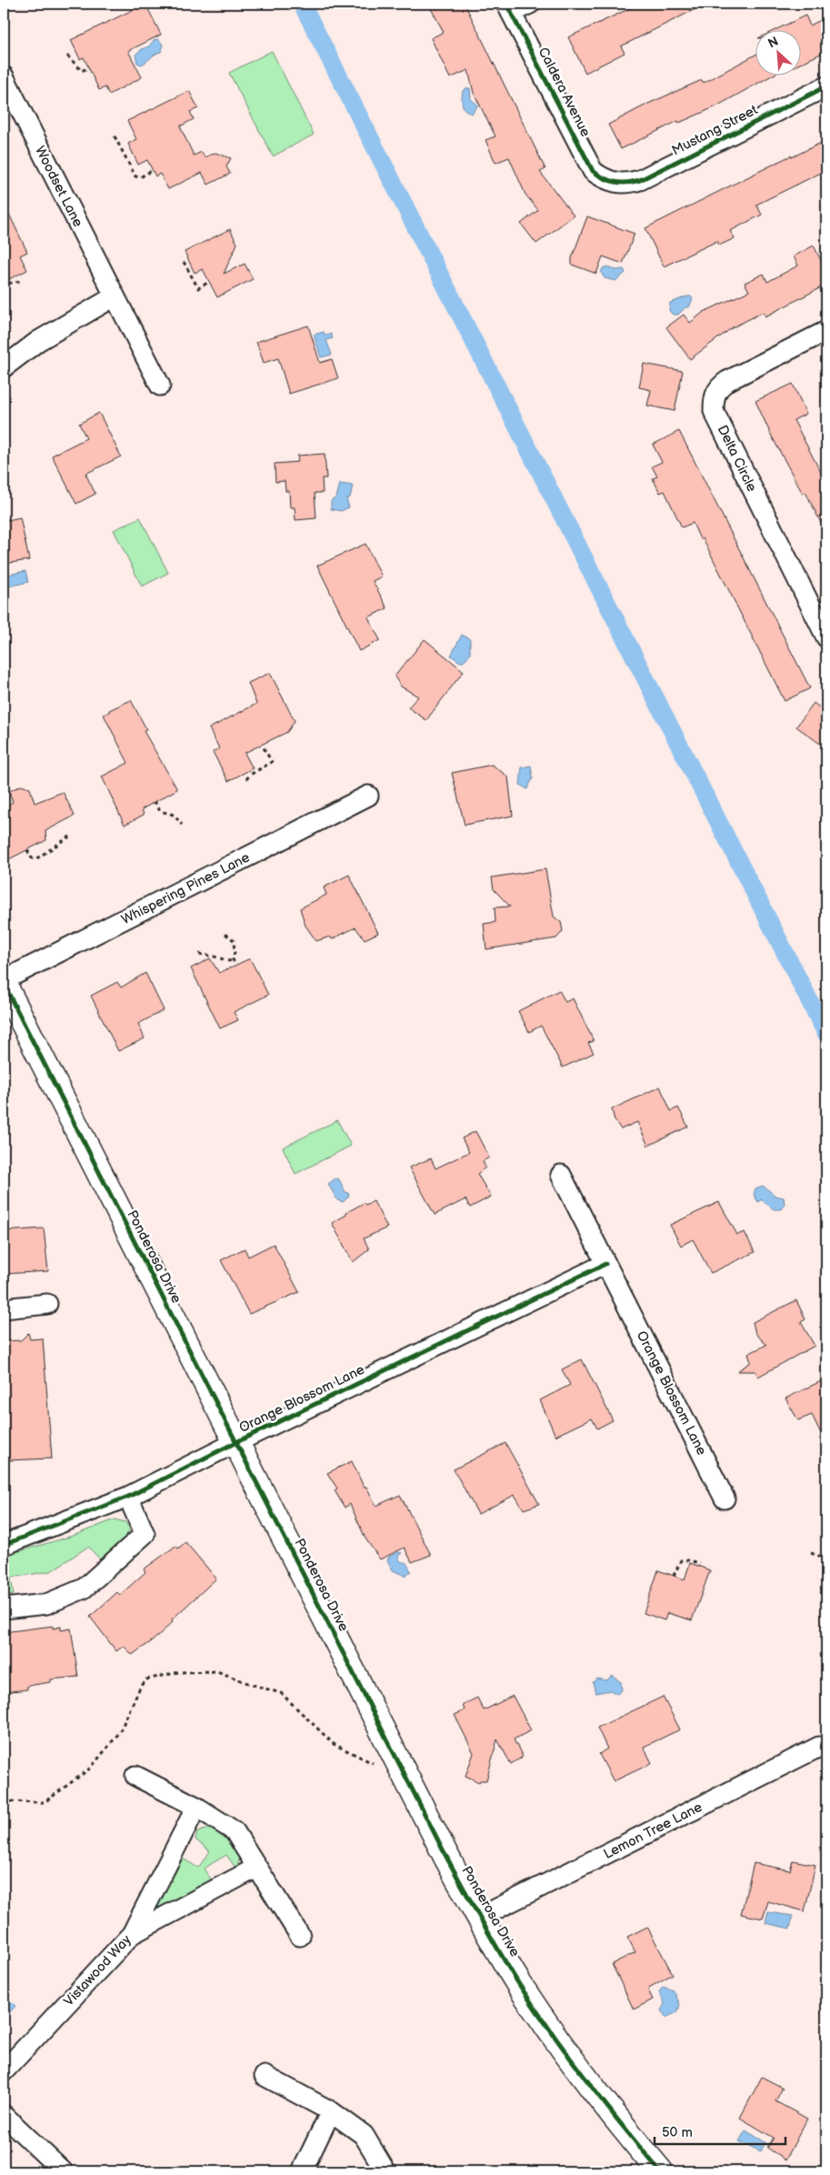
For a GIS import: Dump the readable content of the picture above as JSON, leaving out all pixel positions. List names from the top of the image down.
{
  "streets": {
    "street": [
      "Caldera Avenue",
      "Mustang Street",
      "Woodset Lane",
      "Delta Circle",
      "Whispering Pines Lane",
      "Ponderosa Drive",
      "Orange Blossom Lane",
      "Lemon Tree Lane",
      "Vistawood Way"
    ]
  },
  "crossings": [
    ["Caldera Avenue", "Mustang Street"],
    ["Whispering Pines Lane", "Ponderosa Drive"],
    ["Ponderosa Drive", "Orange Blossom Lane"],
    ["Ponderosa Drive", "Lemon Tree Lane"]
  ],
  "scale_bar": "50 m",
  "north": "top left"
}
